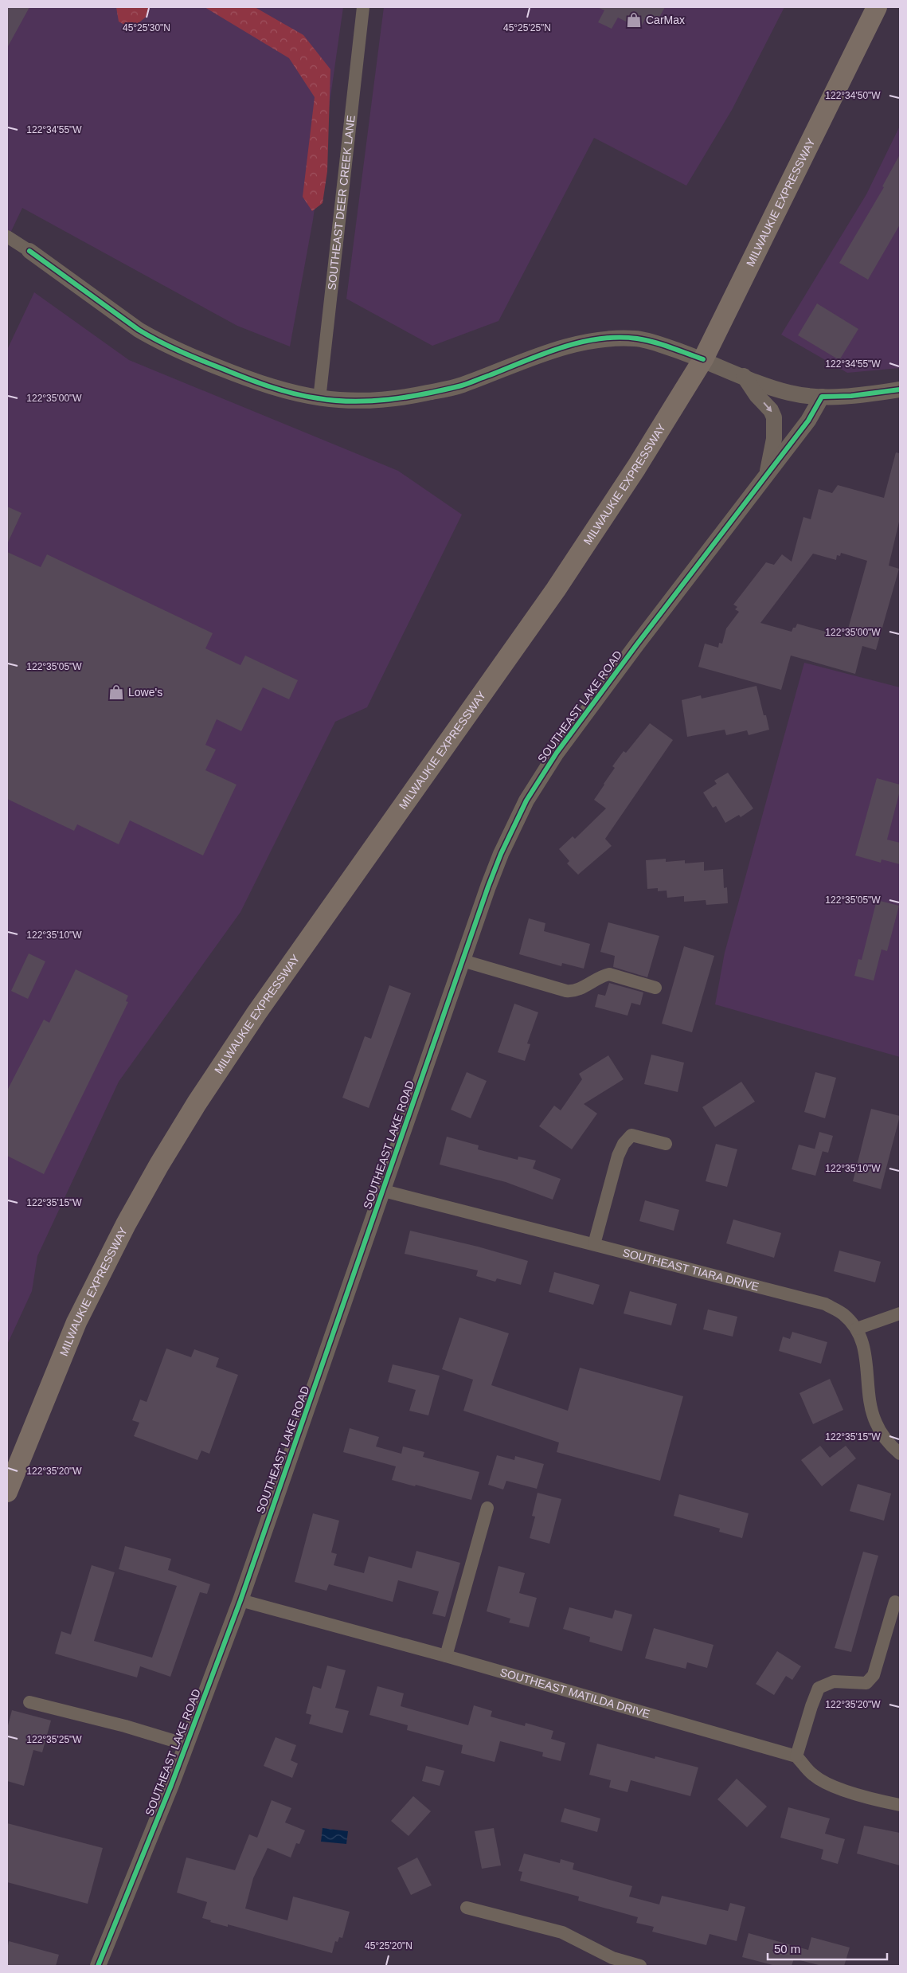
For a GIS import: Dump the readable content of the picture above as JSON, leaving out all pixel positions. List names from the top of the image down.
{
  "streets": {
    "highway": ["MILWAUKIE EXPRESSWAY"],
    "street": [
      "SOUTHEAST DEER CREEK LANE",
      "SOUTHEAST LAKE ROAD",
      "SOUTHEAST TIARA DRIVE",
      "SOUTHEAST MATILDA DRIVE"
    ]
  },
  "crossings": [
    ["SOUTHEAST LAKE ROAD", "SOUTHEAST TIARA DRIVE"],
    ["SOUTHEAST LAKE ROAD", "SOUTHEAST MATILDA DRIVE"]
  ],
  "places": {
    "shop": ["CarMax", "Lowe's"]
  },
  "scale_bar": "50 m",
  "coordinates": [
    "45°25'25\"N",
    "45°25'30\"N",
    "122°34'50\"W",
    "122°34'55\"W",
    "122°35'00\"W",
    "122°35'05\"W",
    "122°35'10\"W",
    "122°35'15\"W",
    "122°35'20\"W",
    "122°35'25\"W",
    "45°25'20\"N"
  ]
}
